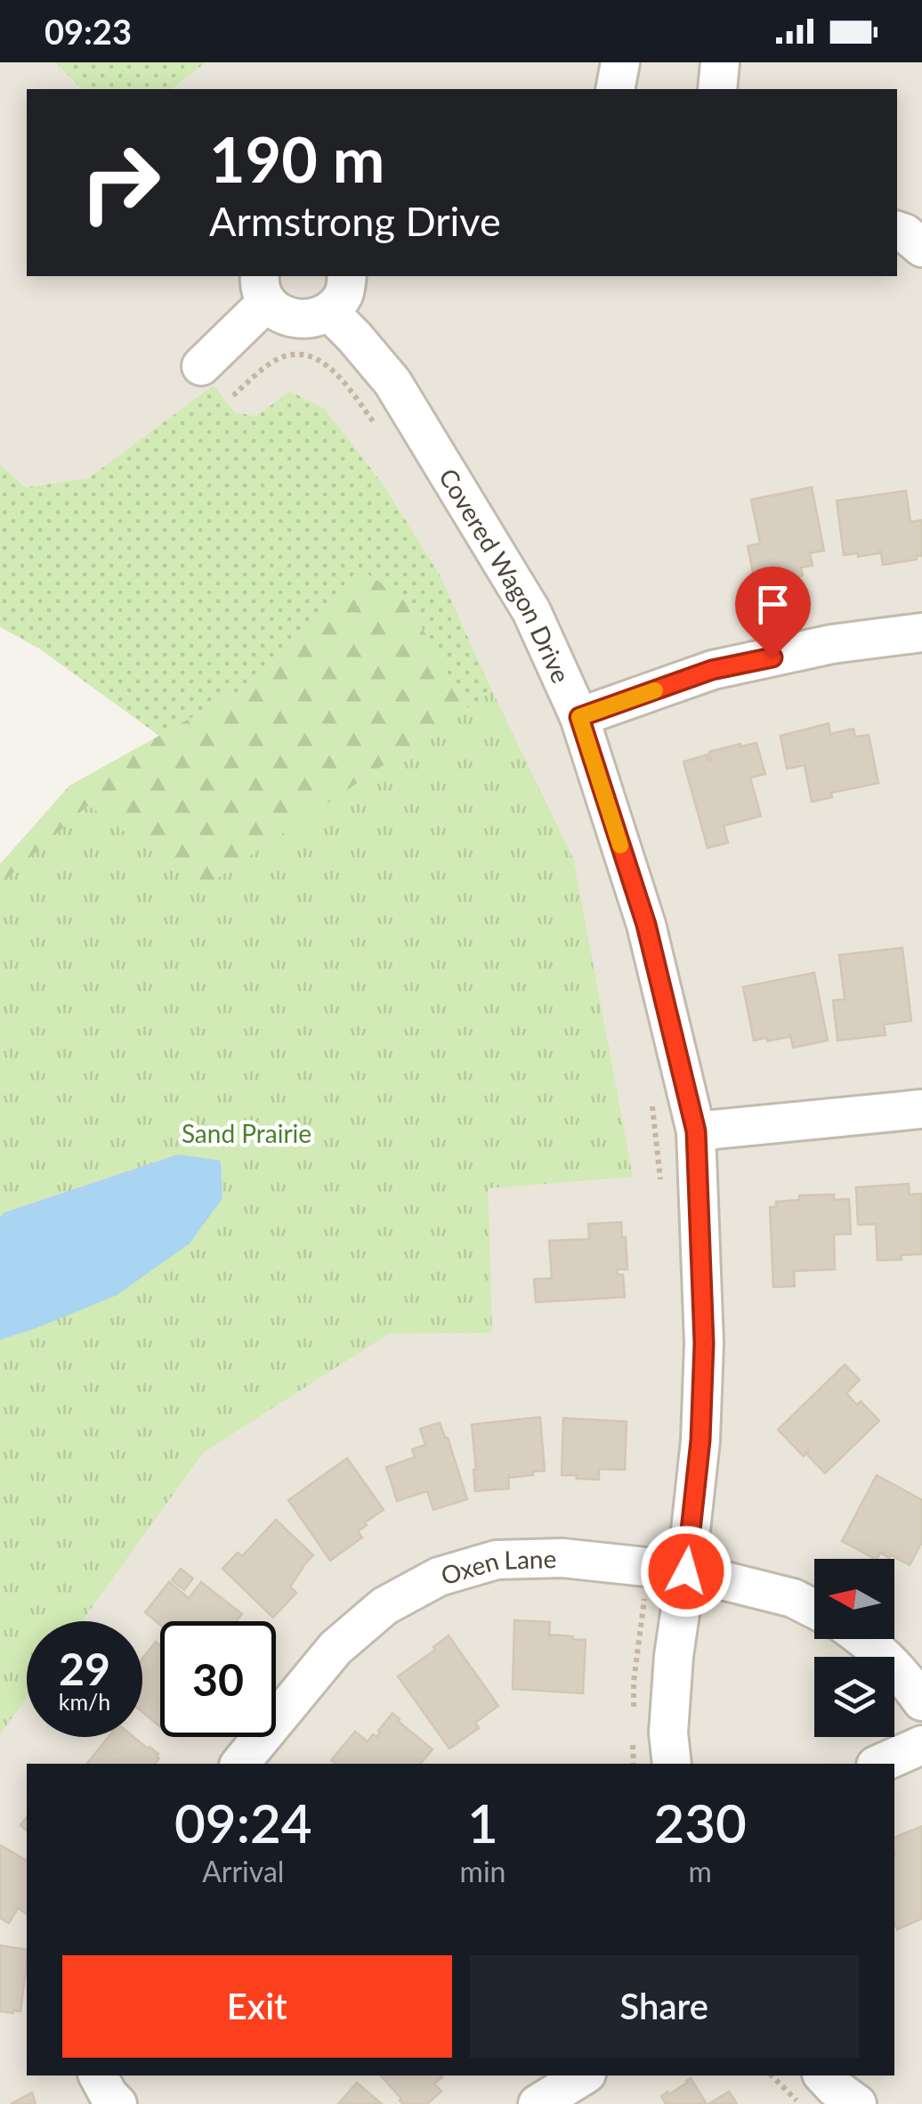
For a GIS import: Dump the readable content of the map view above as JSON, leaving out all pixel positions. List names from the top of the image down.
{
  "streets": {
    "street": ["Covered Wagon Drive", "Oxen Lane"]
  },
  "crossings": [
    ["Covered Wagon Drive", "Oxen Lane"]
  ],
  "parks": ["Sand Prairie"],
  "north": "left",
  "page": {
    "status": "09:23",
    "turn": ["190 m", "Armstrong Drive"],
    "speed": "29 km/h",
    "limit": "30",
    "eta": [
      "09:24",
      "Arrival",
      "1",
      "min",
      "230",
      "m"
    ],
    "buttons": ["Exit", "Share"]
  }
}
